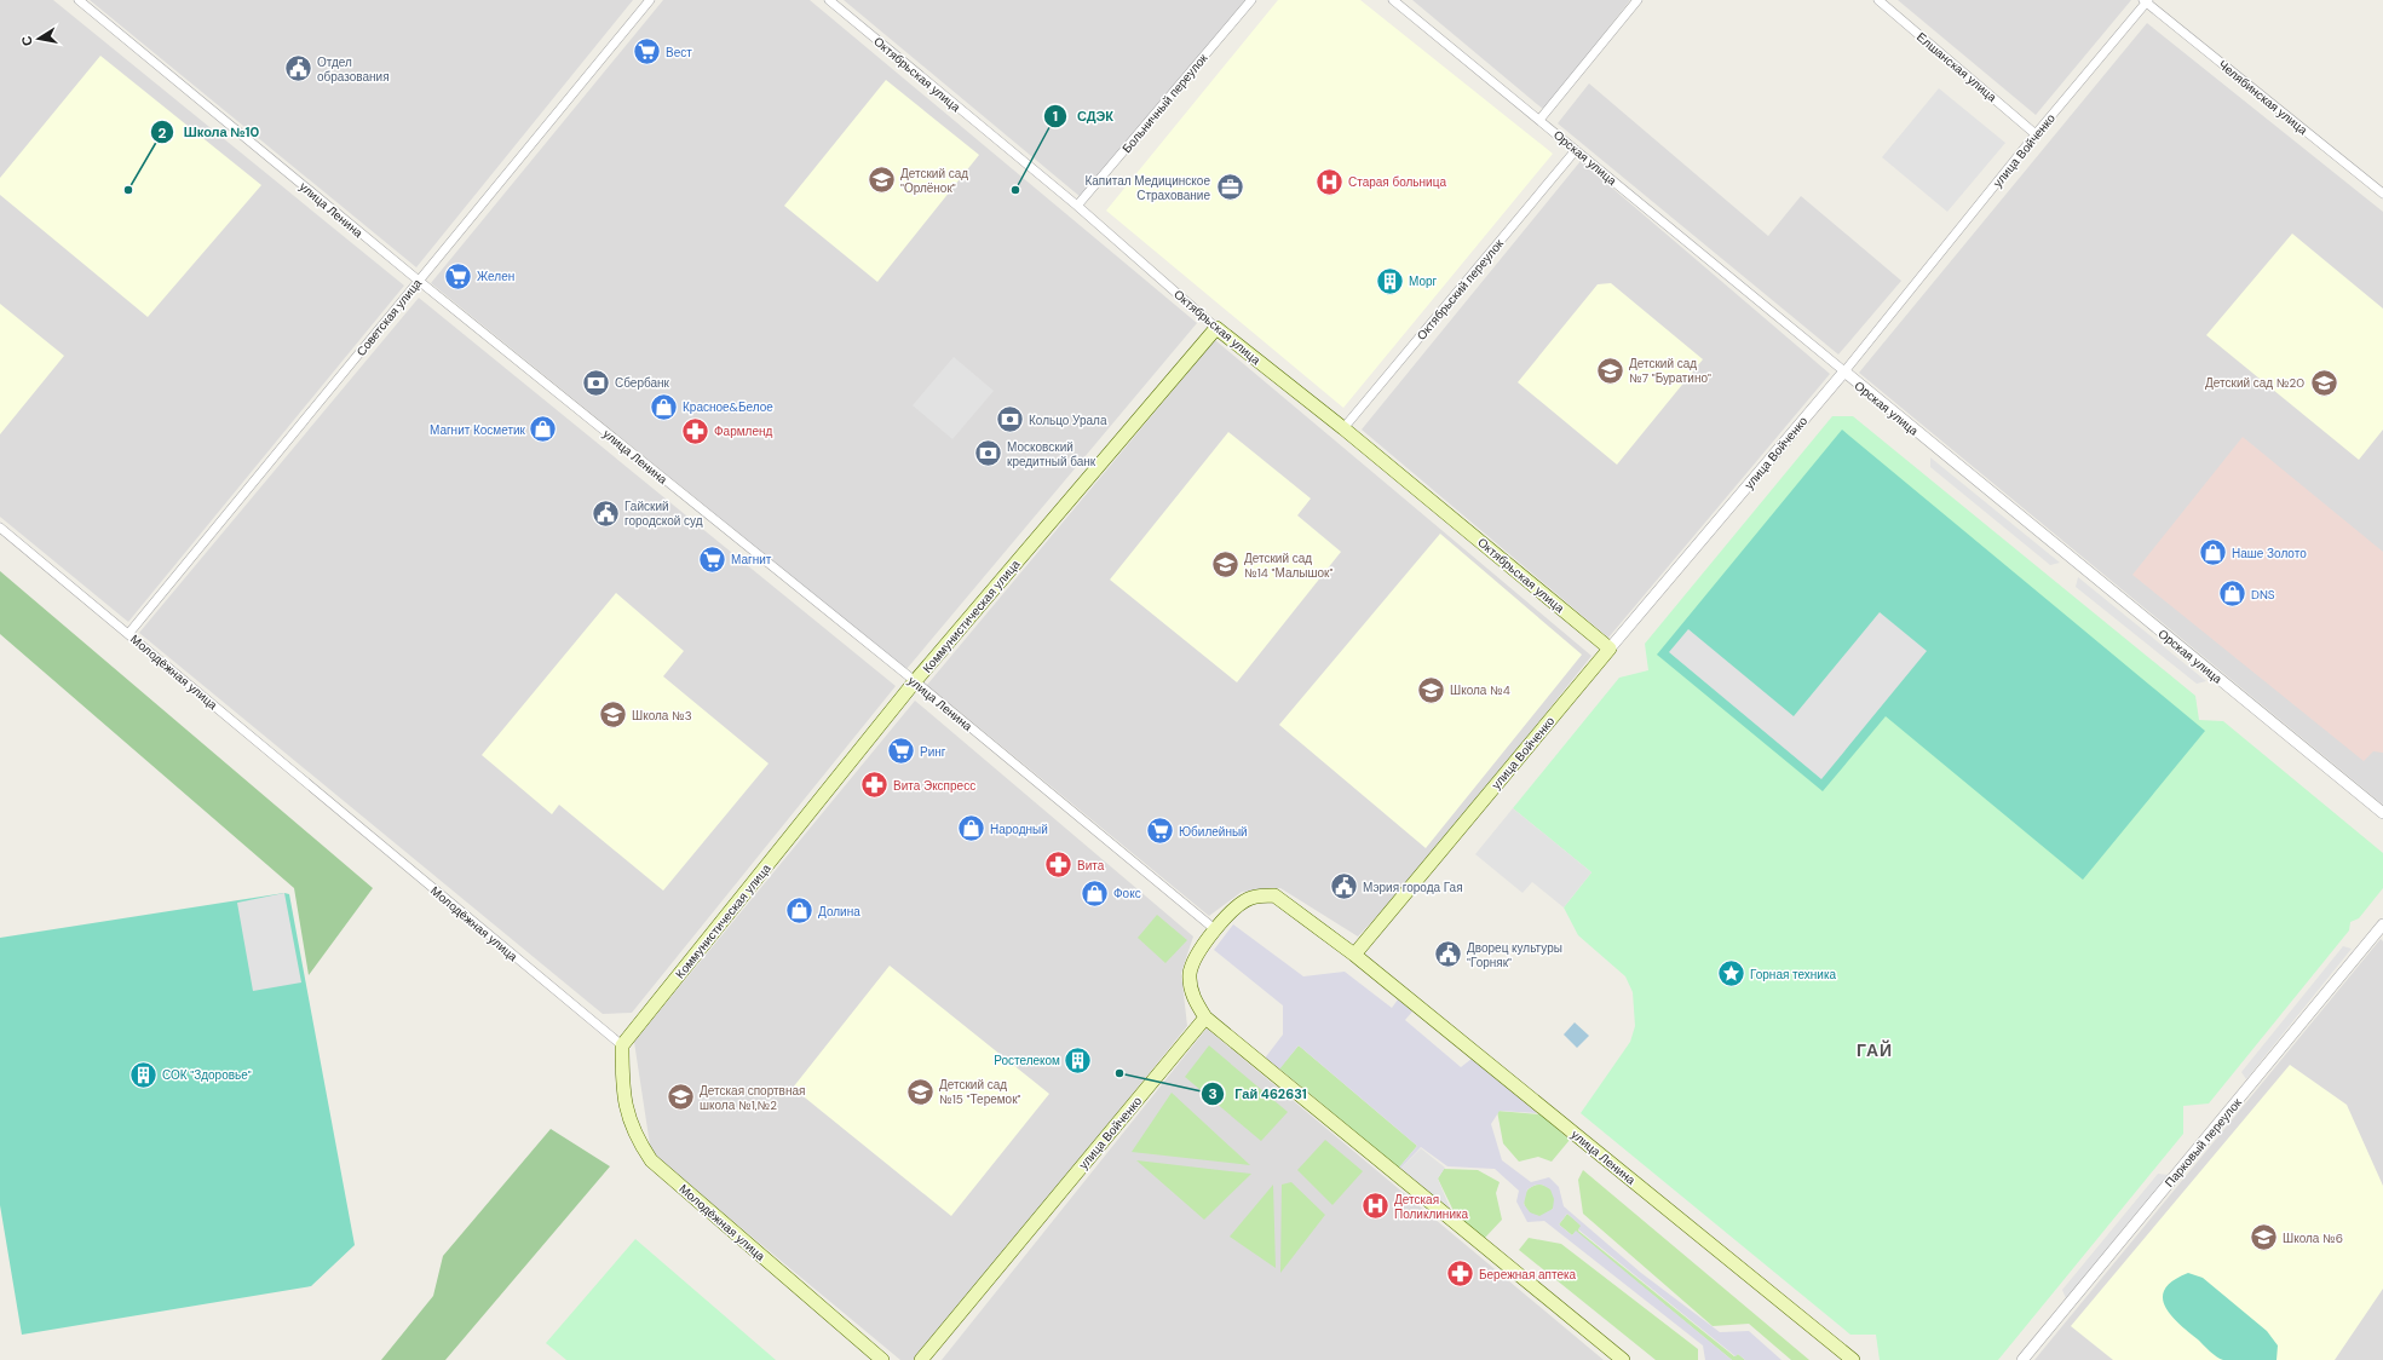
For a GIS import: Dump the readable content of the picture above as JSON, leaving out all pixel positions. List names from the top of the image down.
{
  "streets": {
    "main road": [
      "Октябрьская улица",
      "улица Войченко",
      "улица Ленина",
      "Коммунистическая улица",
      "Молодёжная улица"
    ],
    "street": [
      "Елшанская улица",
      "Челябинская улица",
      "Больничный переулок",
      "Орская улица",
      "Октябрьский переулок",
      "Советская улица",
      "Парковый переулок"
    ]
  },
  "crossings": [
    ["Елшанская улица", "улица Войченко"],
    ["Октябрьская улица", "Больничный переулок"],
    ["Октябрьская улица", "улица Войченко"],
    ["Октябрьская улица", "Октябрьский переулок"],
    ["Октябрьская улица", "Коммунистическая улица"],
    ["Челябинская улица", "улица Войченко"],
    ["улица Войченко", "Орская улица"],
    ["улица Войченко", "улица Ленина"],
    ["Орская улица", "Октябрьский переулок"],
    ["улица Ленина", "Советская улица"],
    ["улица Ленина", "Коммунистическая улица"],
    ["Советская улица", "Молодёжная улица"],
    ["Коммунистическая улица", "Молодёжная улица"]
  ],
  "districts": ["ГАЙ"],
  "places": {
    "supermarket": [
      "Вест",
      "Желен",
      "Магнит",
      "Ринг",
      "Юбилейный"
    ],
    "public building": [
      "Отдел образования",
      "Гайский городской суд",
      "Мэрия города Гая",
      "Дворец культуры \"Горняк\""
    ],
    "school or university": [
      "Детский сад \"Орлёнок\"",
      "Детский сад №7 \"Буратино\"",
      "Детский сад №20",
      "Детский сад №14 \"Малышок\"",
      "Школа №4",
      "Школа №3",
      "Детский сад №15 \"Теремок\"",
      "Детская спортвная школа №1,№2",
      "Школа №6"
    ],
    "hospital": ["Старая больница", "Детская Поликлиника"],
    "office": ["Капитал Медицинское Страхование"],
    "other": ["Школа №10", "СДЭК", "Гай 462631"],
    "building": ["Морг", "Ростелеком", "СОК \"Здоровье\""],
    "bank": ["Сбербанк", "Кольцо Урала", "Московский кредитный банк"],
    "shop": [
      "Красное&Белое",
      "Магнит Косметик",
      "Наше Золото",
      "DNS",
      "Народный",
      "Фокс",
      "Долина"
    ],
    "pharmacy": [
      "Фармленд",
      "Вита Экспресс",
      "Вита",
      "Бережная аптека"
    ],
    "place": ["Горная техника"]
  },
  "north": "left"
}
